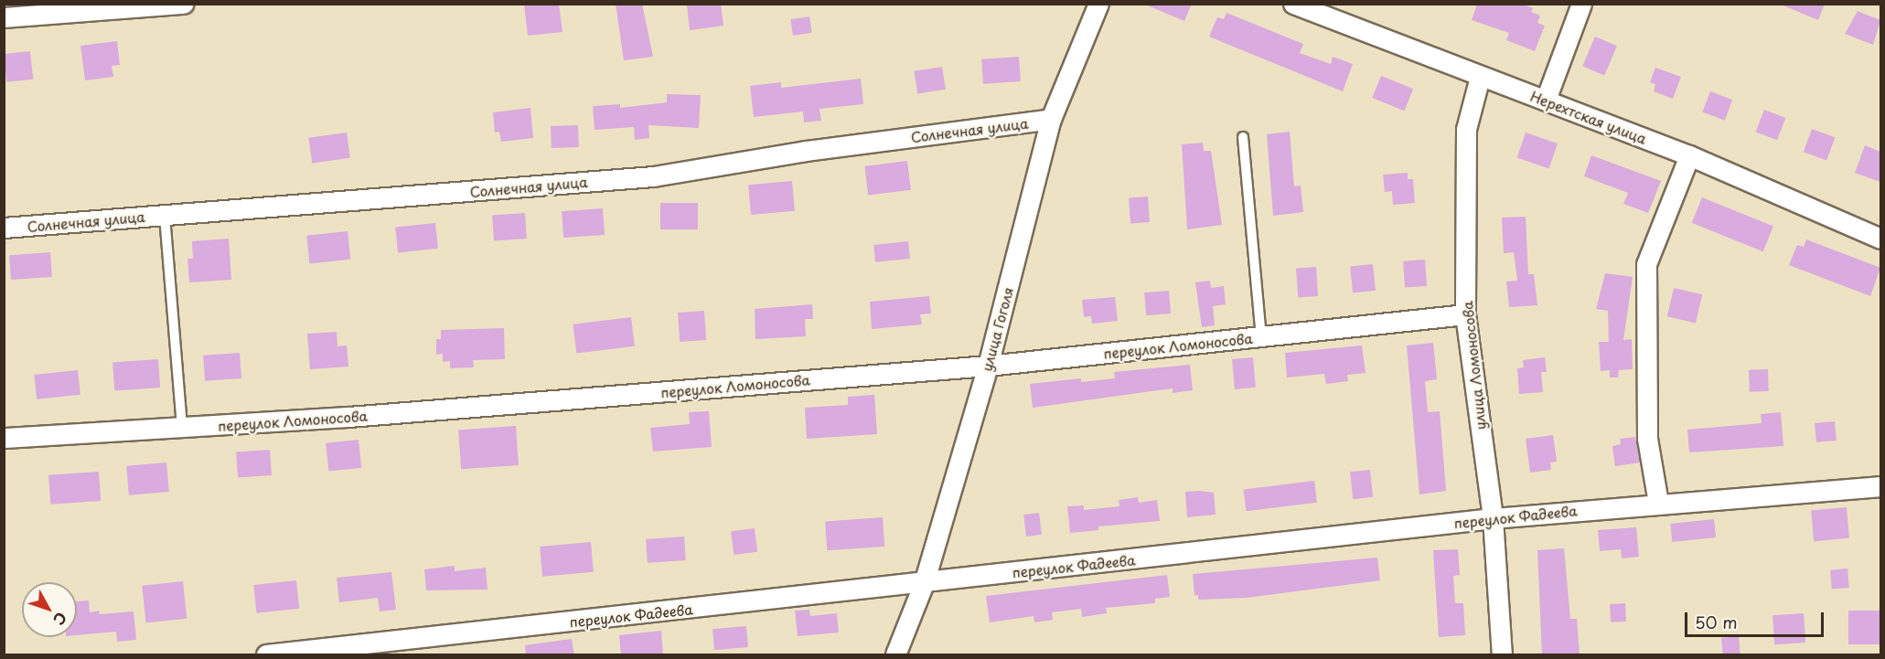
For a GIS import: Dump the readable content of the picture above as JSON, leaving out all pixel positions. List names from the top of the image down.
{
  "streets": {
    "street": [
      "Нерехтская улица",
      "Солнечная улица",
      "улица Гоголя",
      "переулок Ломоносова",
      "улица Ломоносова",
      "переулок Фадеева"
    ]
  },
  "crossings": [
    ["Нерехтская улица", "улица Ломоносова"],
    ["Солнечная улица", "улица Гоголя"],
    ["улица Гоголя", "переулок Ломоносова"],
    ["улица Гоголя", "переулок Фадеева"],
    ["переулок Ломоносова", "улица Ломоносова"],
    ["улица Ломоносова", "переулок Фадеева"]
  ],
  "scale_bar": "50 m",
  "north": "bottom right"
}
